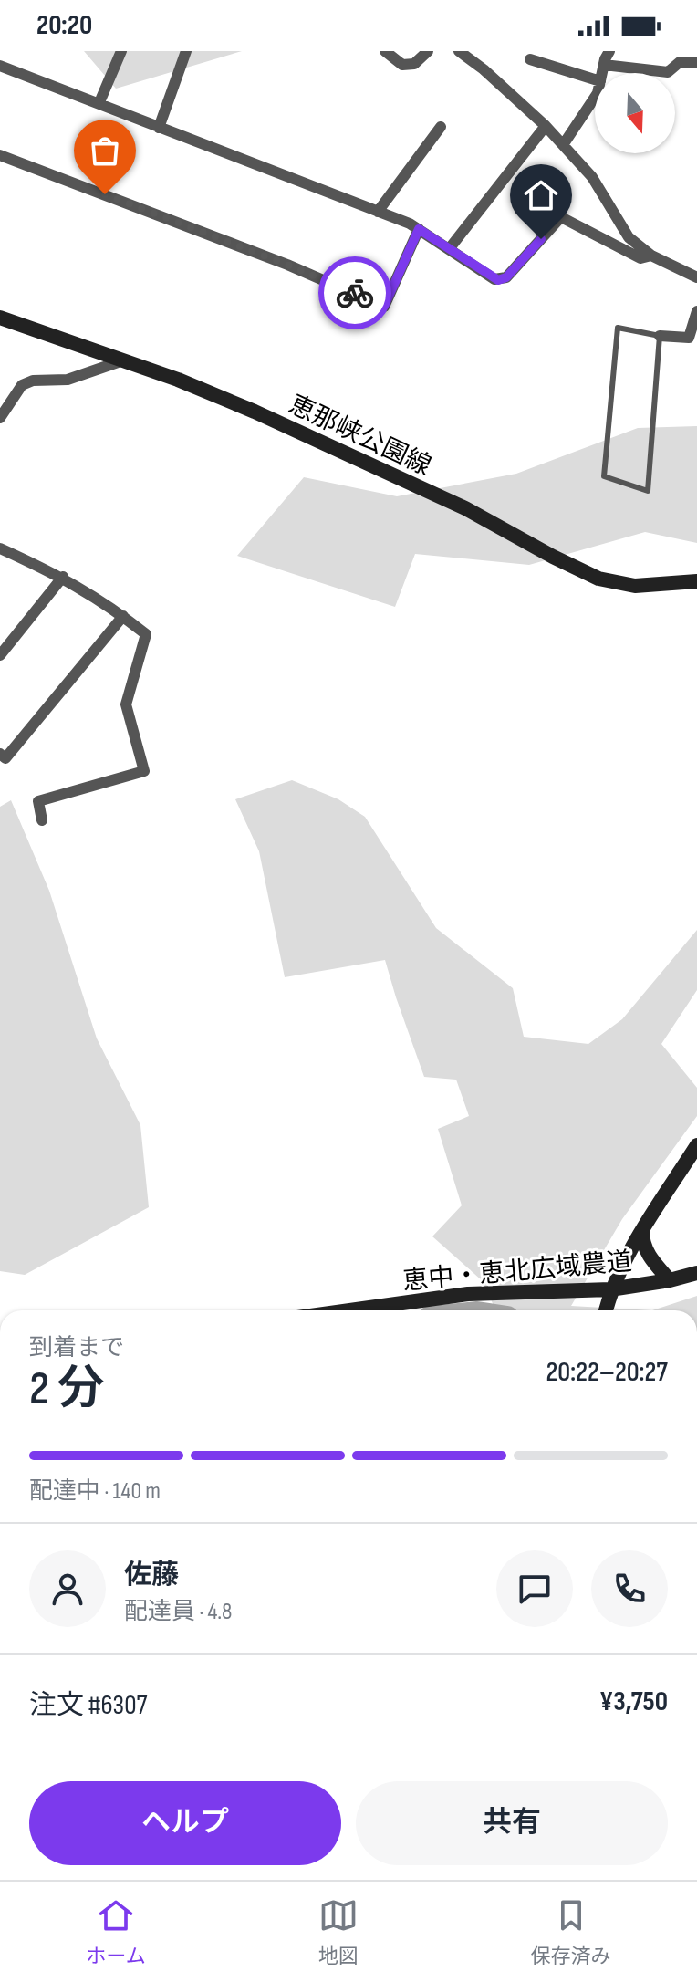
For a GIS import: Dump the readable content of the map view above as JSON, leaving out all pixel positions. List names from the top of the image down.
{
  "streets": {
    "main road": ["恵那峡公園線", "恵中・恵北広域農道"]
  },
  "north": "bottom",
  "page": {
    "status": "20:20",
    "heading": ["2 分", "到着まで", "20:22–20:27"],
    "panel": [
      "佐藤",
      "配達員 · 4.8",
      "注文 #6307",
      "¥3,750"
    ],
    "bar": "配達中 · 140 m",
    "buttons": ["ヘルプ", "共有"],
    "tabs": ["ホーム", "地図", "保存済み"]
  }
}
